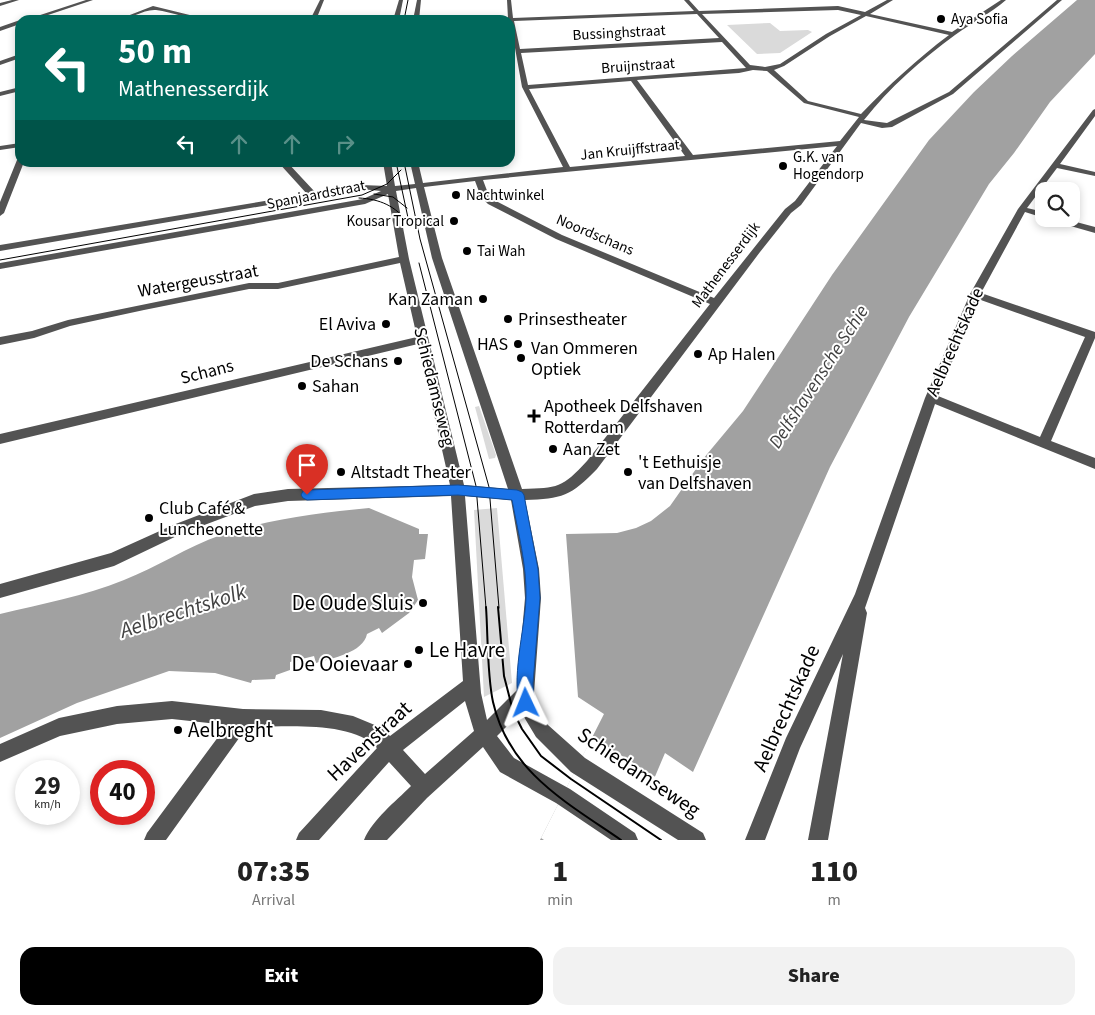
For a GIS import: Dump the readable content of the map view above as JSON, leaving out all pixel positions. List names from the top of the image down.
{
  "streets": {
    "street": [
      "Bussinghstraat",
      "Bruijnstraat",
      "Jan Kruijffstraat",
      "Spanjaardstraat",
      "Noordschans",
      "Mathenesserdijk",
      "Watergeusstraat",
      "Aelbrechtskade",
      "Schans",
      "Schiedamseweg",
      "Havenstraat"
    ]
  },
  "crossings": [
    ["Jan Kruijffstraat", "Noordschans"],
    ["Jan Kruijffstraat", "Mathenesserdijk"],
    ["Jan Kruijffstraat", "Schiedamseweg"],
    ["Spanjaardstraat", "Schiedamseweg"],
    ["Noordschans", "Mathenesserdijk"],
    ["Mathenesserdijk", "Schiedamseweg"],
    ["Watergeusstraat", "Schiedamseweg"],
    ["Schans", "Schiedamseweg"],
    ["Schiedamseweg", "Havenstraat"]
  ],
  "water": ["Delfshavensche Schie", "Aelbrechtskolk"],
  "places": {
    "other": [
      "Aya Sofia",
      "G.K. van Hogendorp",
      "Nachtwinkel",
      "Kousar Tropical",
      "Tai Wah",
      "Kan Zaman",
      "Prinsestheater",
      "El Aviva",
      "HAS",
      "Ap Halen",
      "Van Ommeren Optiek",
      "De Schans",
      "Sahan",
      "Aan Zet",
      "Altstadt Theater",
      "'t Eethuisje van Delfshaven",
      "Club Café & Luncheonette",
      "De Oude Sluis",
      "Le Havre",
      "De Ooievaar",
      "Aelbreght"
    ],
    "health": ["Apotheek Delfshaven Rotterdam"]
  },
  "page": {
    "turn": ["50 m", "Mathenesserdijk"],
    "speed": "29 km/h",
    "limit": "40",
    "eta": [
      "07:35",
      "Arrival",
      "1",
      "min",
      "110",
      "m"
    ],
    "buttons": ["Exit", "Share"]
  }
}
